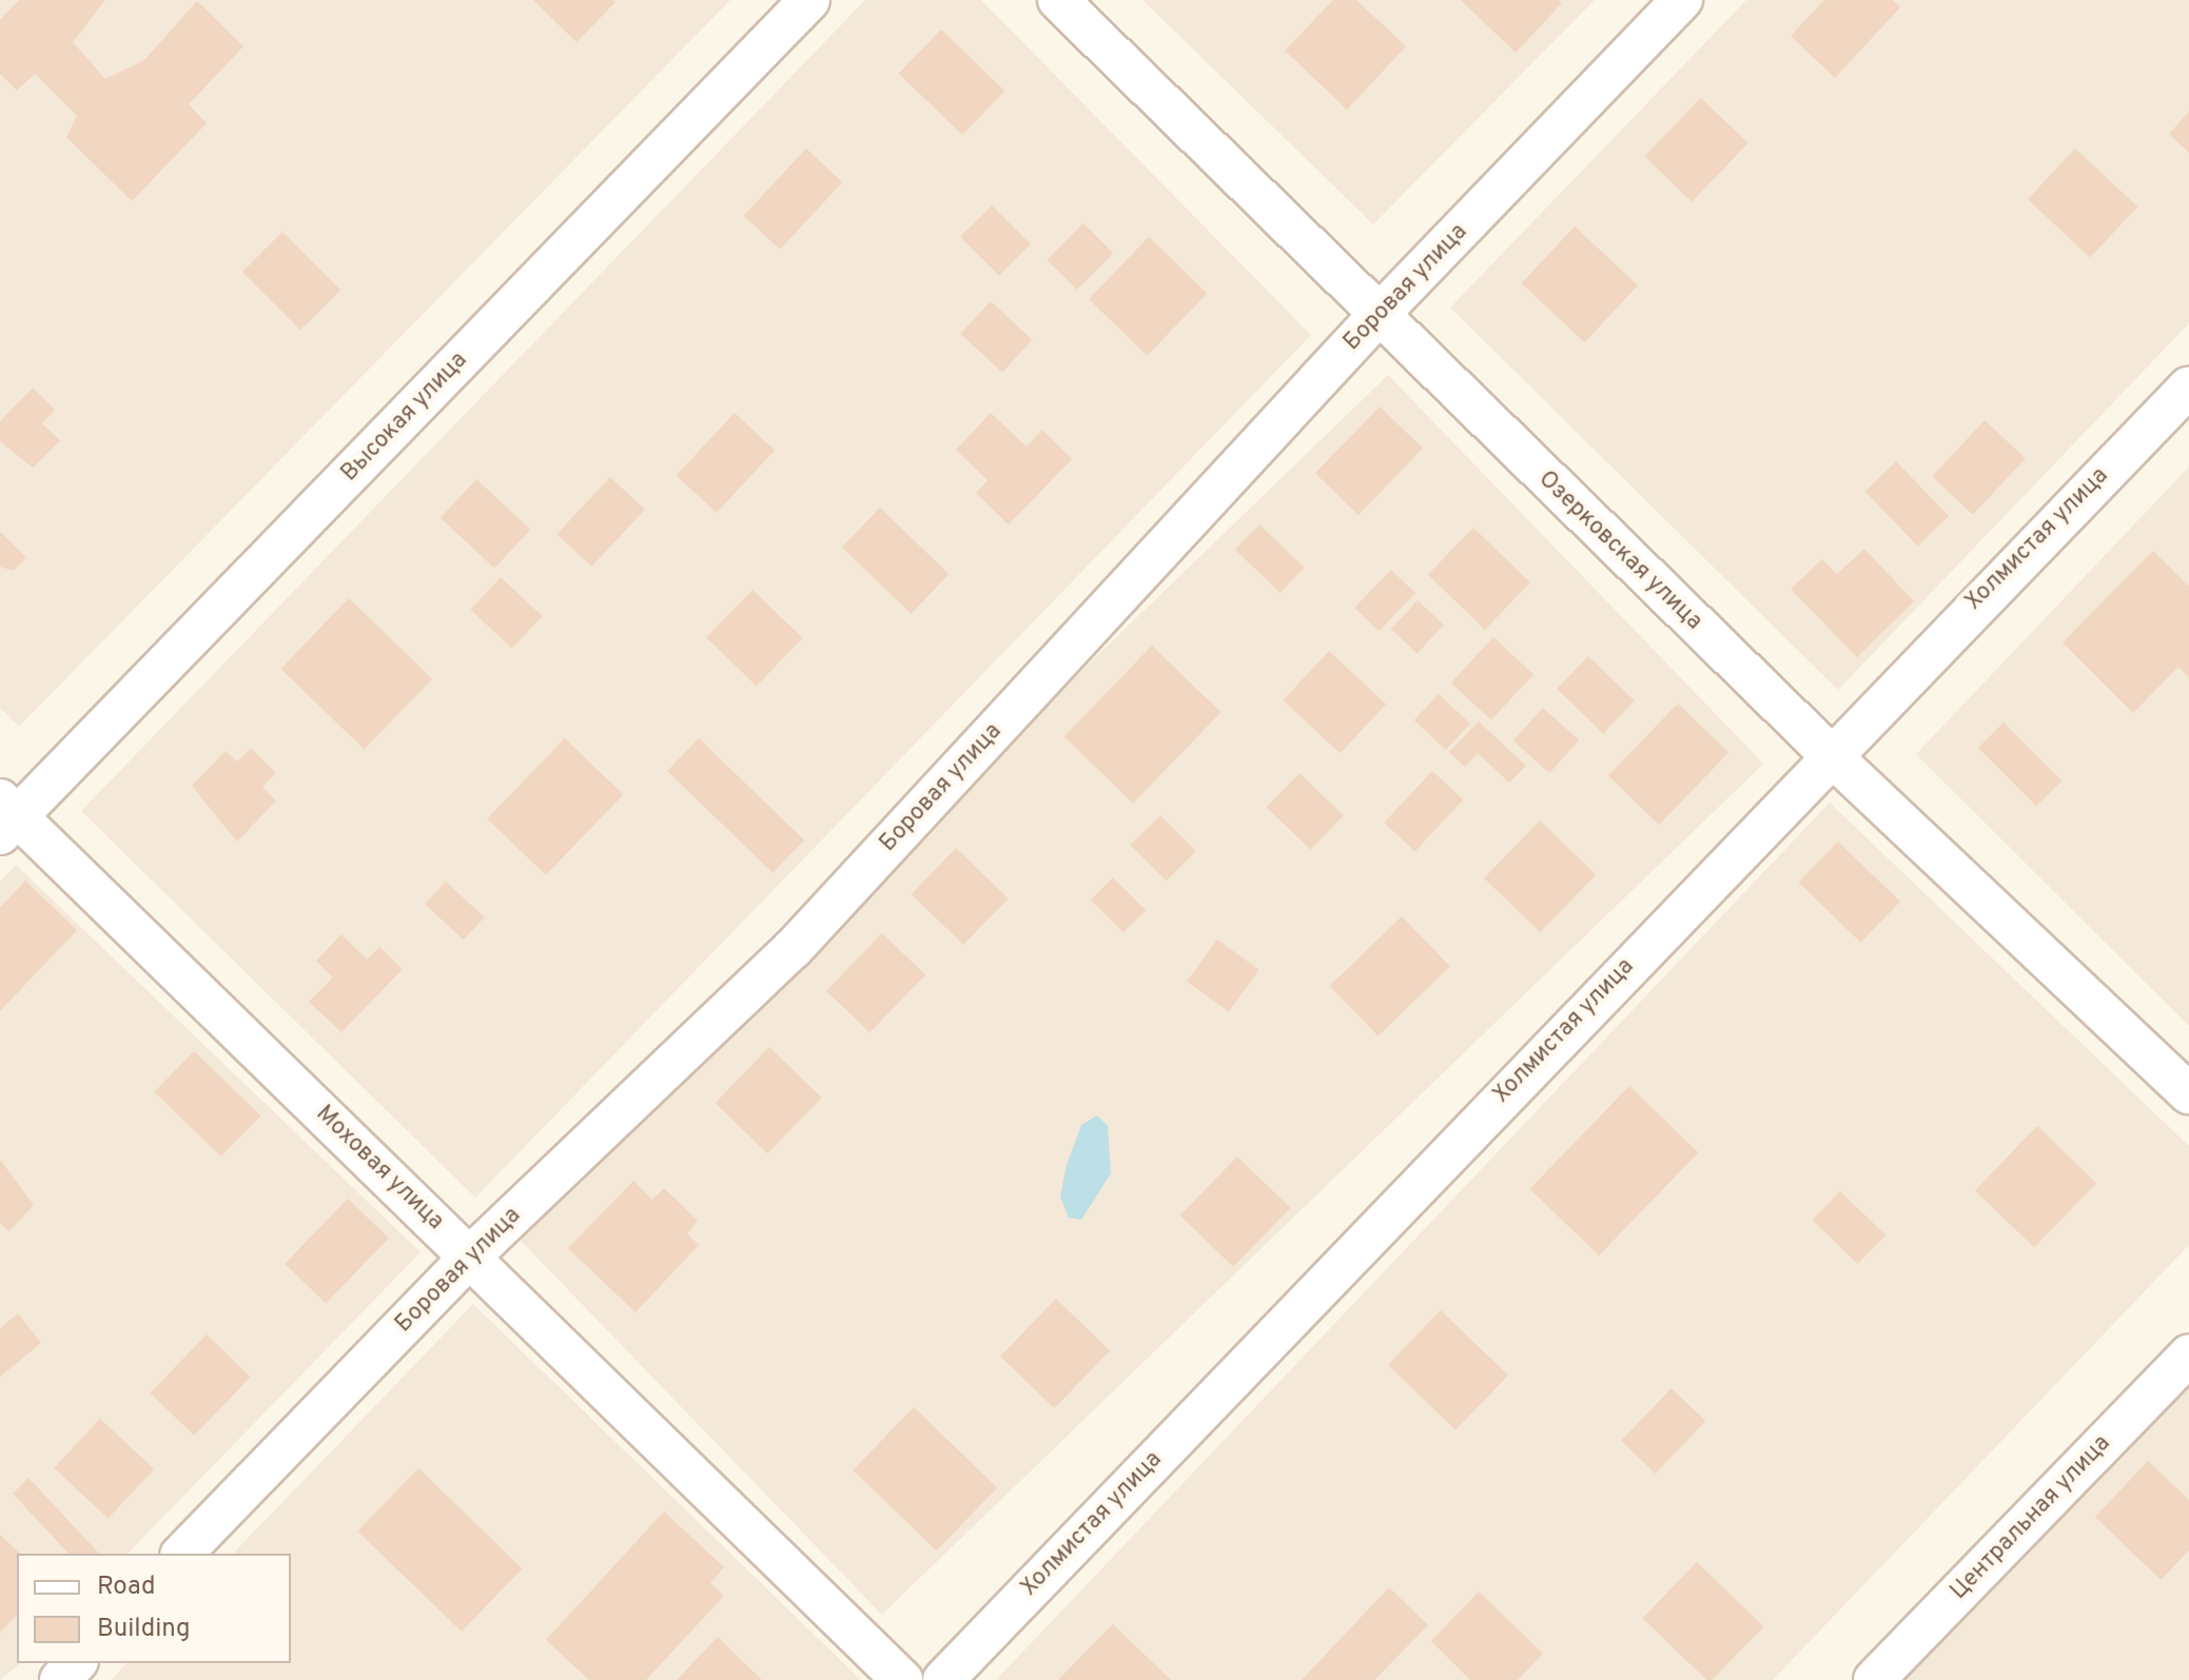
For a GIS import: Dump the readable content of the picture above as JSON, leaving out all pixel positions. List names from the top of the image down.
{
  "streets": {
    "street": [
      "Боровая улица",
      "Высокая улица",
      "Холмистая улица",
      "Озерковская улица",
      "Моховая улица",
      "Центральная улица"
    ]
  },
  "crossings": [
    ["Боровая улица", "Озерковская улица"],
    ["Боровая улица", "Моховая улица"],
    ["Высокая улица", "Моховая улица"],
    ["Холмистая улица", "Озерковская улица"]
  ],
  "legend": ["Road", "Building"]
}
